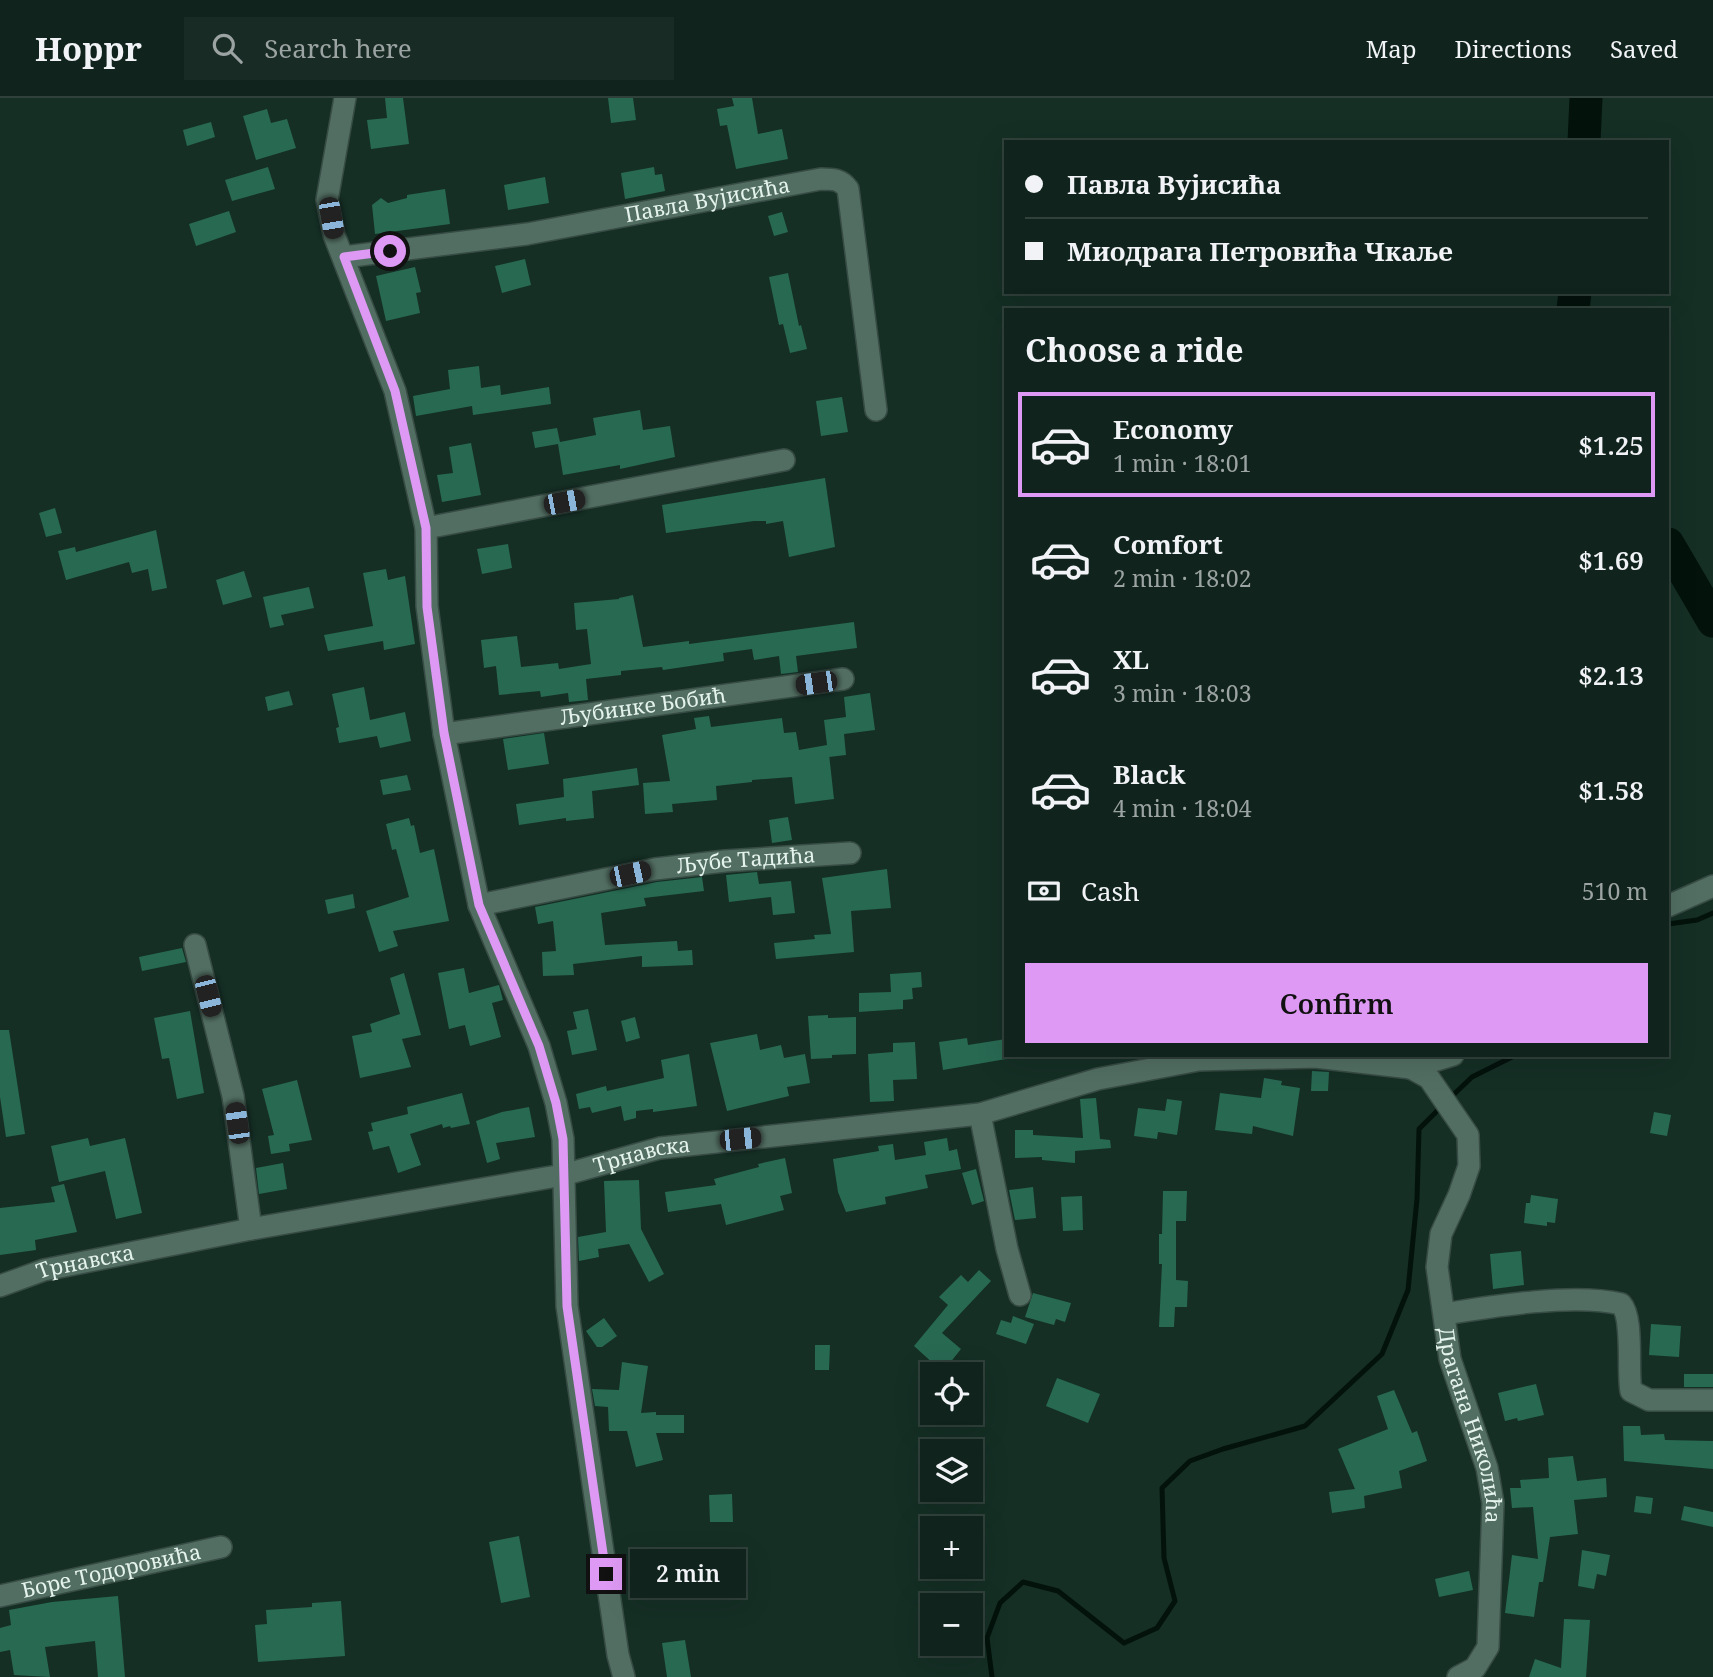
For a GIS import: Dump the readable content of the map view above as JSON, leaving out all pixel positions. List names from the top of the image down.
{
  "streets": {
    "street": [
      "Павла Вујисића",
      "Љубинке Бобић",
      "Љубе Тадића",
      "Трнавска",
      "Драгана Николића",
      "Боре Тодоровића"
    ]
  },
  "crossings": [
    ["Трнавска", "Драгана Николића"]
  ],
  "page": {
    "header": "Hoppr",
    "search": "Search here",
    "nav": ["Map", "Directions", "Saved"],
    "banner": ["Павла Вујисића", "Миодрага Петровића Чкаље"],
    "heading": "Choose a ride",
    "list": [
      {
        "name": "Economy",
        "note": "1 min · 18:01",
        "value": "$1.25"
      },
      {
        "name": "Comfort",
        "note": "2 min · 18:02",
        "value": "$1.69"
      },
      {
        "name": "XL",
        "note": "3 min · 18:03",
        "value": "$2.13"
      },
      {
        "name": "Black",
        "note": "4 min · 18:04",
        "value": "$1.58"
      }
    ],
    "pay": ["Cash", "510 m"],
    "buttons": "Confirm",
    "map_buttons": ["+", "−"],
    "bubble": "2 min"
  }
}
